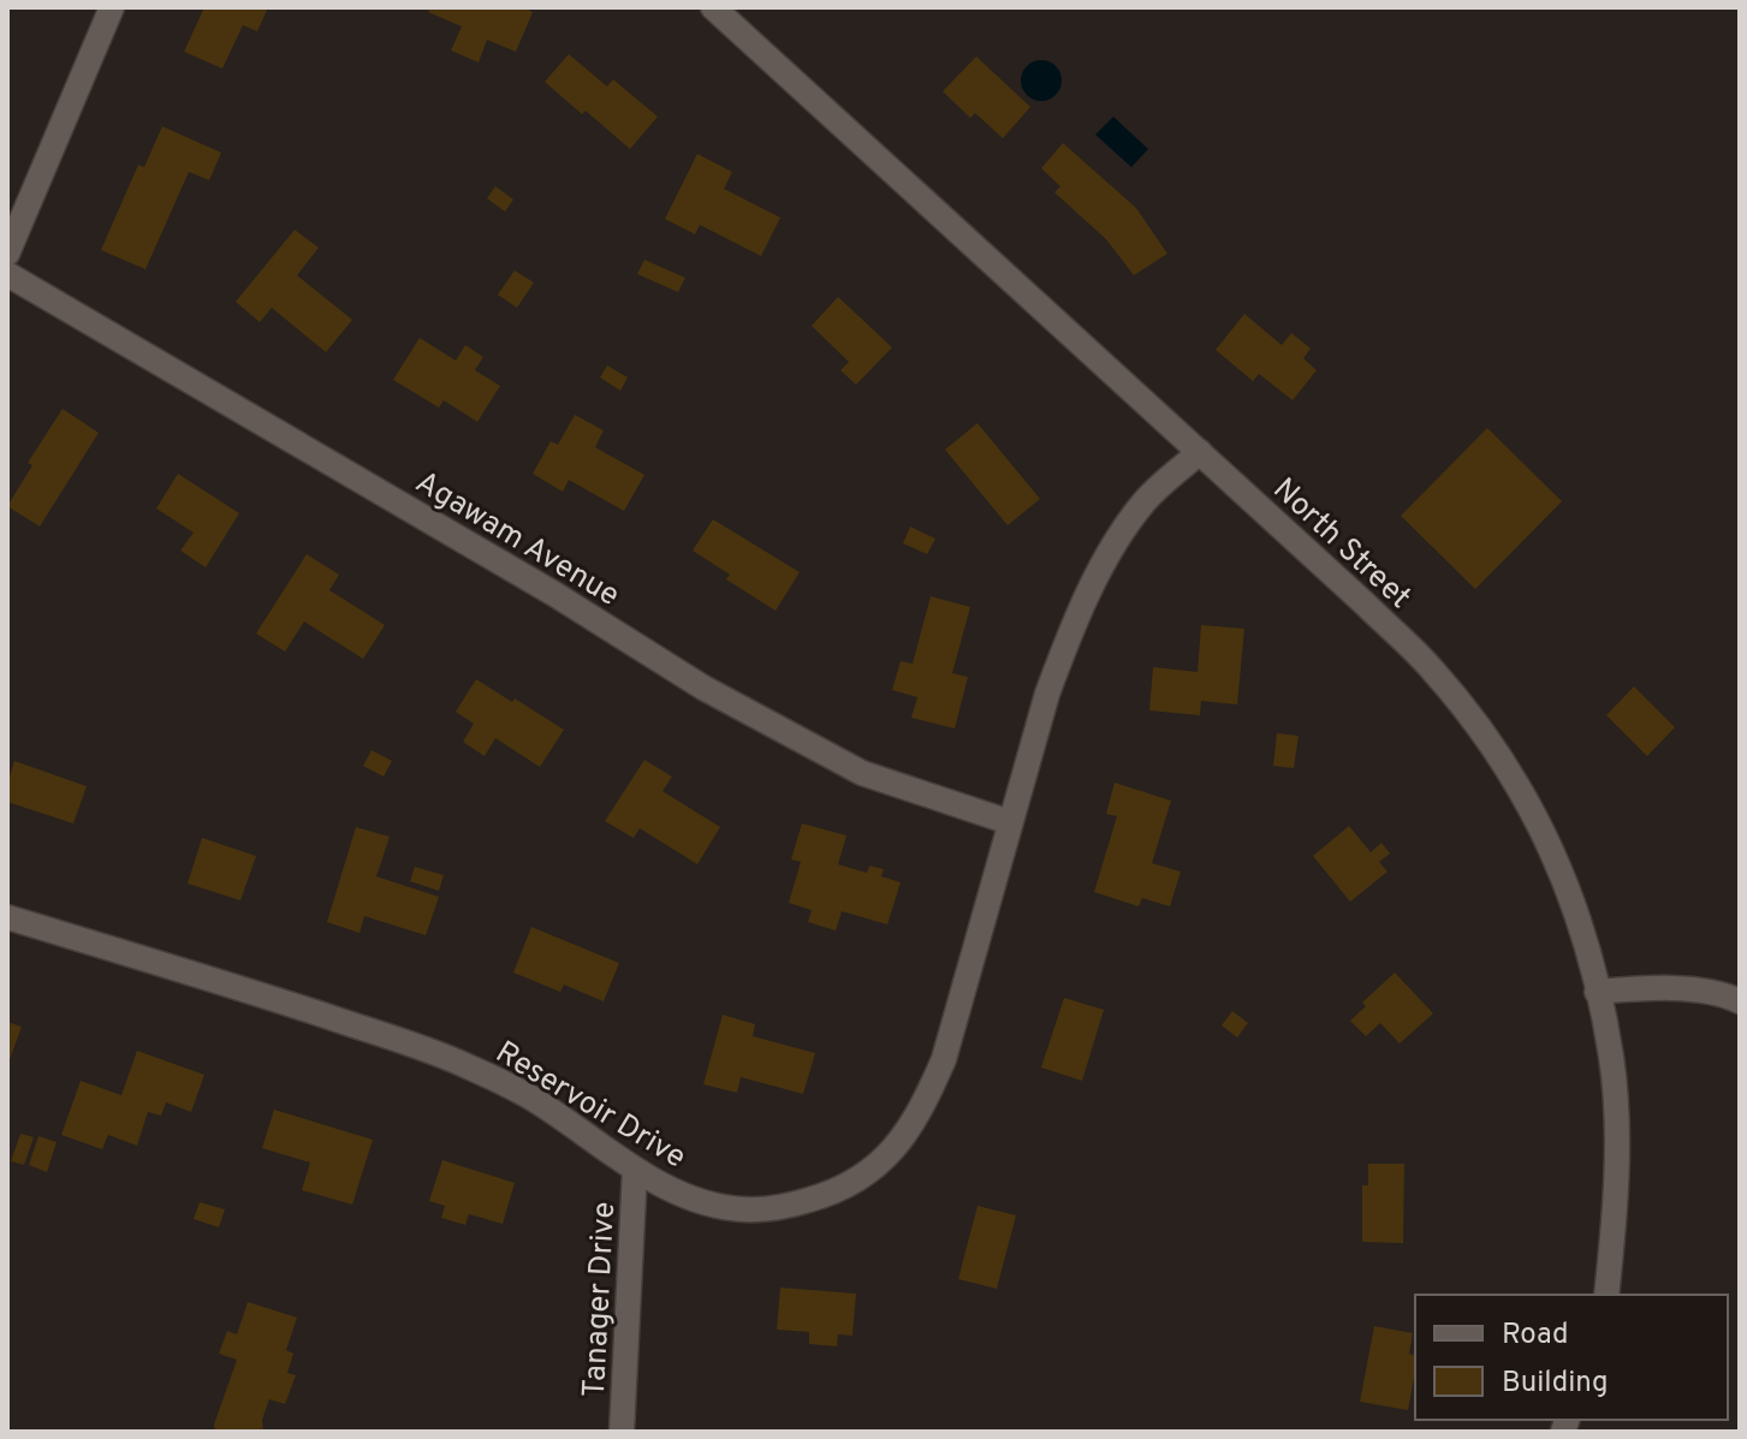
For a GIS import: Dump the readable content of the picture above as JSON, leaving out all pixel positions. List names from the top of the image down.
{
  "streets": {
    "street": [
      "Agawam Avenue",
      "North Street",
      "Reservoir Drive",
      "Tanager Drive"
    ]
  },
  "crossings": [
    ["Agawam Avenue", "Reservoir Drive"],
    ["North Street", "Reservoir Drive"],
    ["Reservoir Drive", "Tanager Drive"]
  ],
  "legend": ["Road", "Building"]
}
